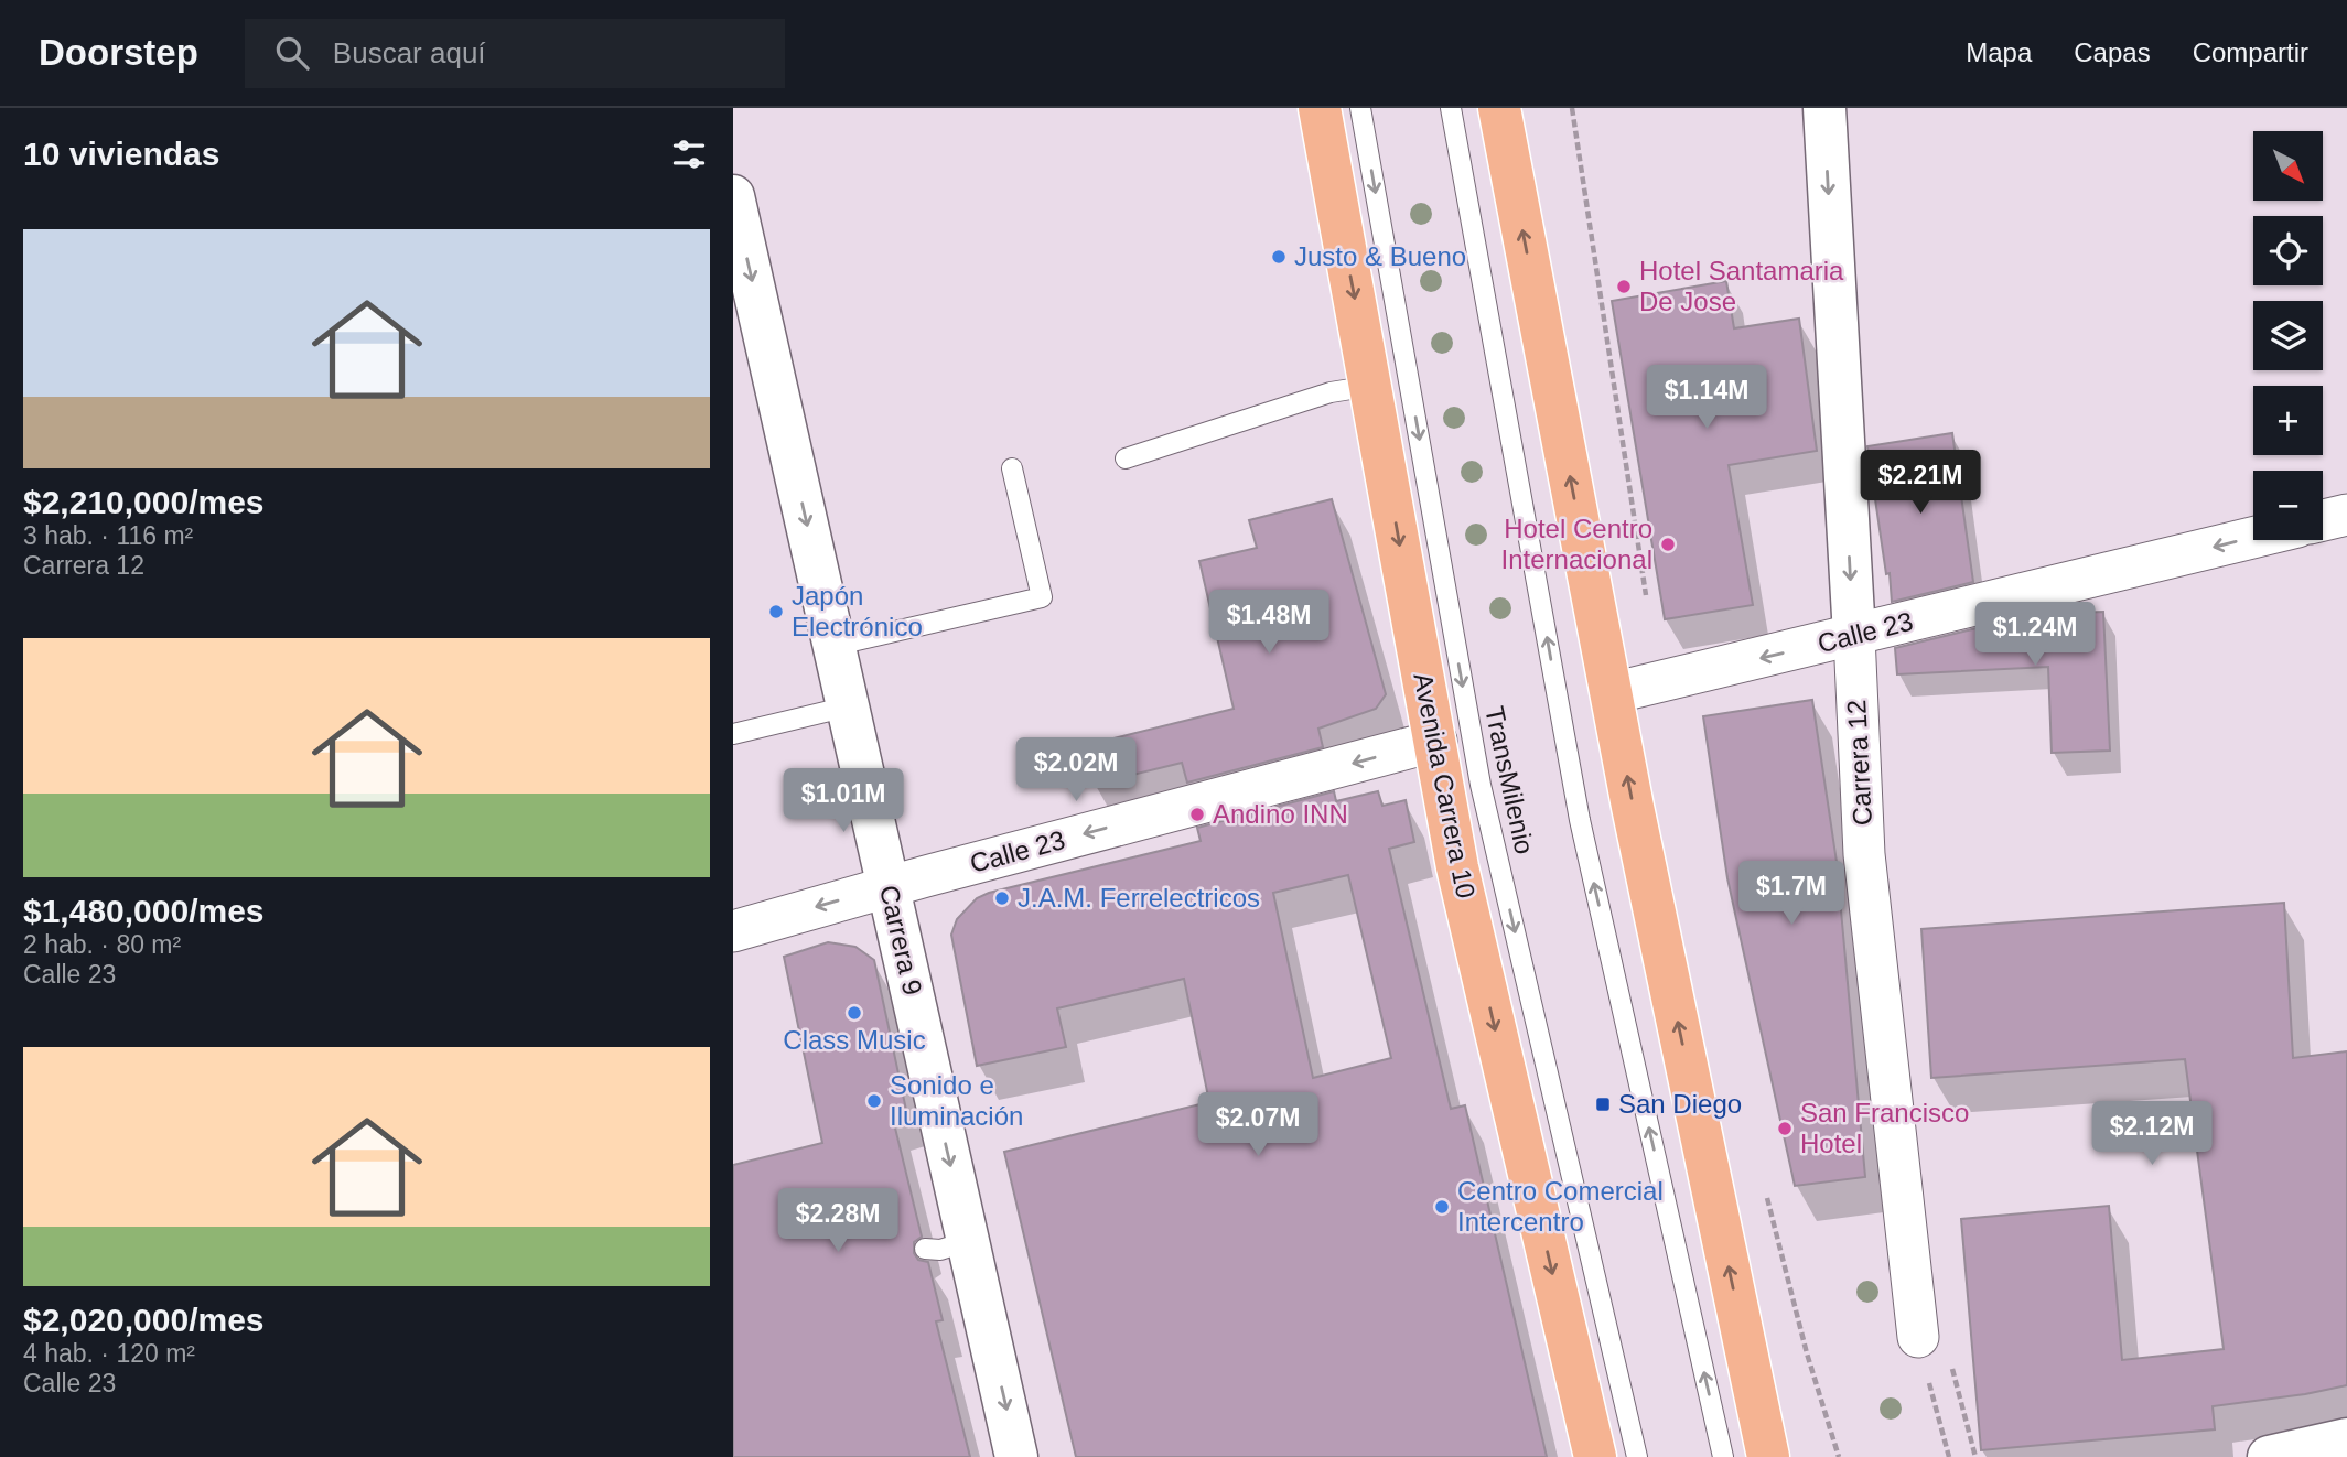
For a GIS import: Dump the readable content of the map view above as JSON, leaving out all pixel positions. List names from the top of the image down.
{
  "streets": {
    "main road": ["Avenida Carrera 10"],
    "street": ["Calle 23", "Carrera 12", "Carrera 9"],
    "lane": ["TransMilenio"]
  },
  "crossings": [
    ["Calle 23", "Carrera 12"],
    ["Calle 23", "Avenida Carrera 10"],
    ["Calle 23", "Carrera 9"]
  ],
  "one_way": ["Calle 23", "Carrera 12", "Carrera 9"],
  "places": {
    "other": [
      "Justo & Bueno",
      "Hotel Santamaria De Jose",
      "Hotel Centro Internacional",
      "Japón Electrónico",
      "Andino INN",
      "J.A.M. Ferrelectricos",
      "Class Music",
      "Sonido e Iluminación",
      "San Francisco Hotel",
      "Centro Comercial Intercentro"
    ],
    "transit": ["San Diego"]
  },
  "north": "bottom right",
  "page": {
    "header": "Doorstep",
    "search": "Buscar aquí",
    "nav": ["Mapa", "Capas", "Compartir"],
    "heading": "10 viviendas",
    "map_buttons": ["+", "−"],
    "list": [
      {
        "name": "$2,210,000/mes",
        "note": "3 hab. · 116 m² · Carrera 12"
      },
      {
        "name": "$1,480,000/mes",
        "note": "2 hab. · 80 m² · Calle 23"
      },
      {
        "name": "$2,020,000/mes",
        "note": "4 hab. · 120 m² · Calle 23"
      }
    ],
    "price": [
      "$1.14M",
      "$2.21M",
      "$1.48M",
      "$1.24M",
      "$2.02M",
      "$1.01M",
      "$1.7M",
      "$2.07M",
      "$2.12M",
      "$2.28M"
    ]
  }
}
